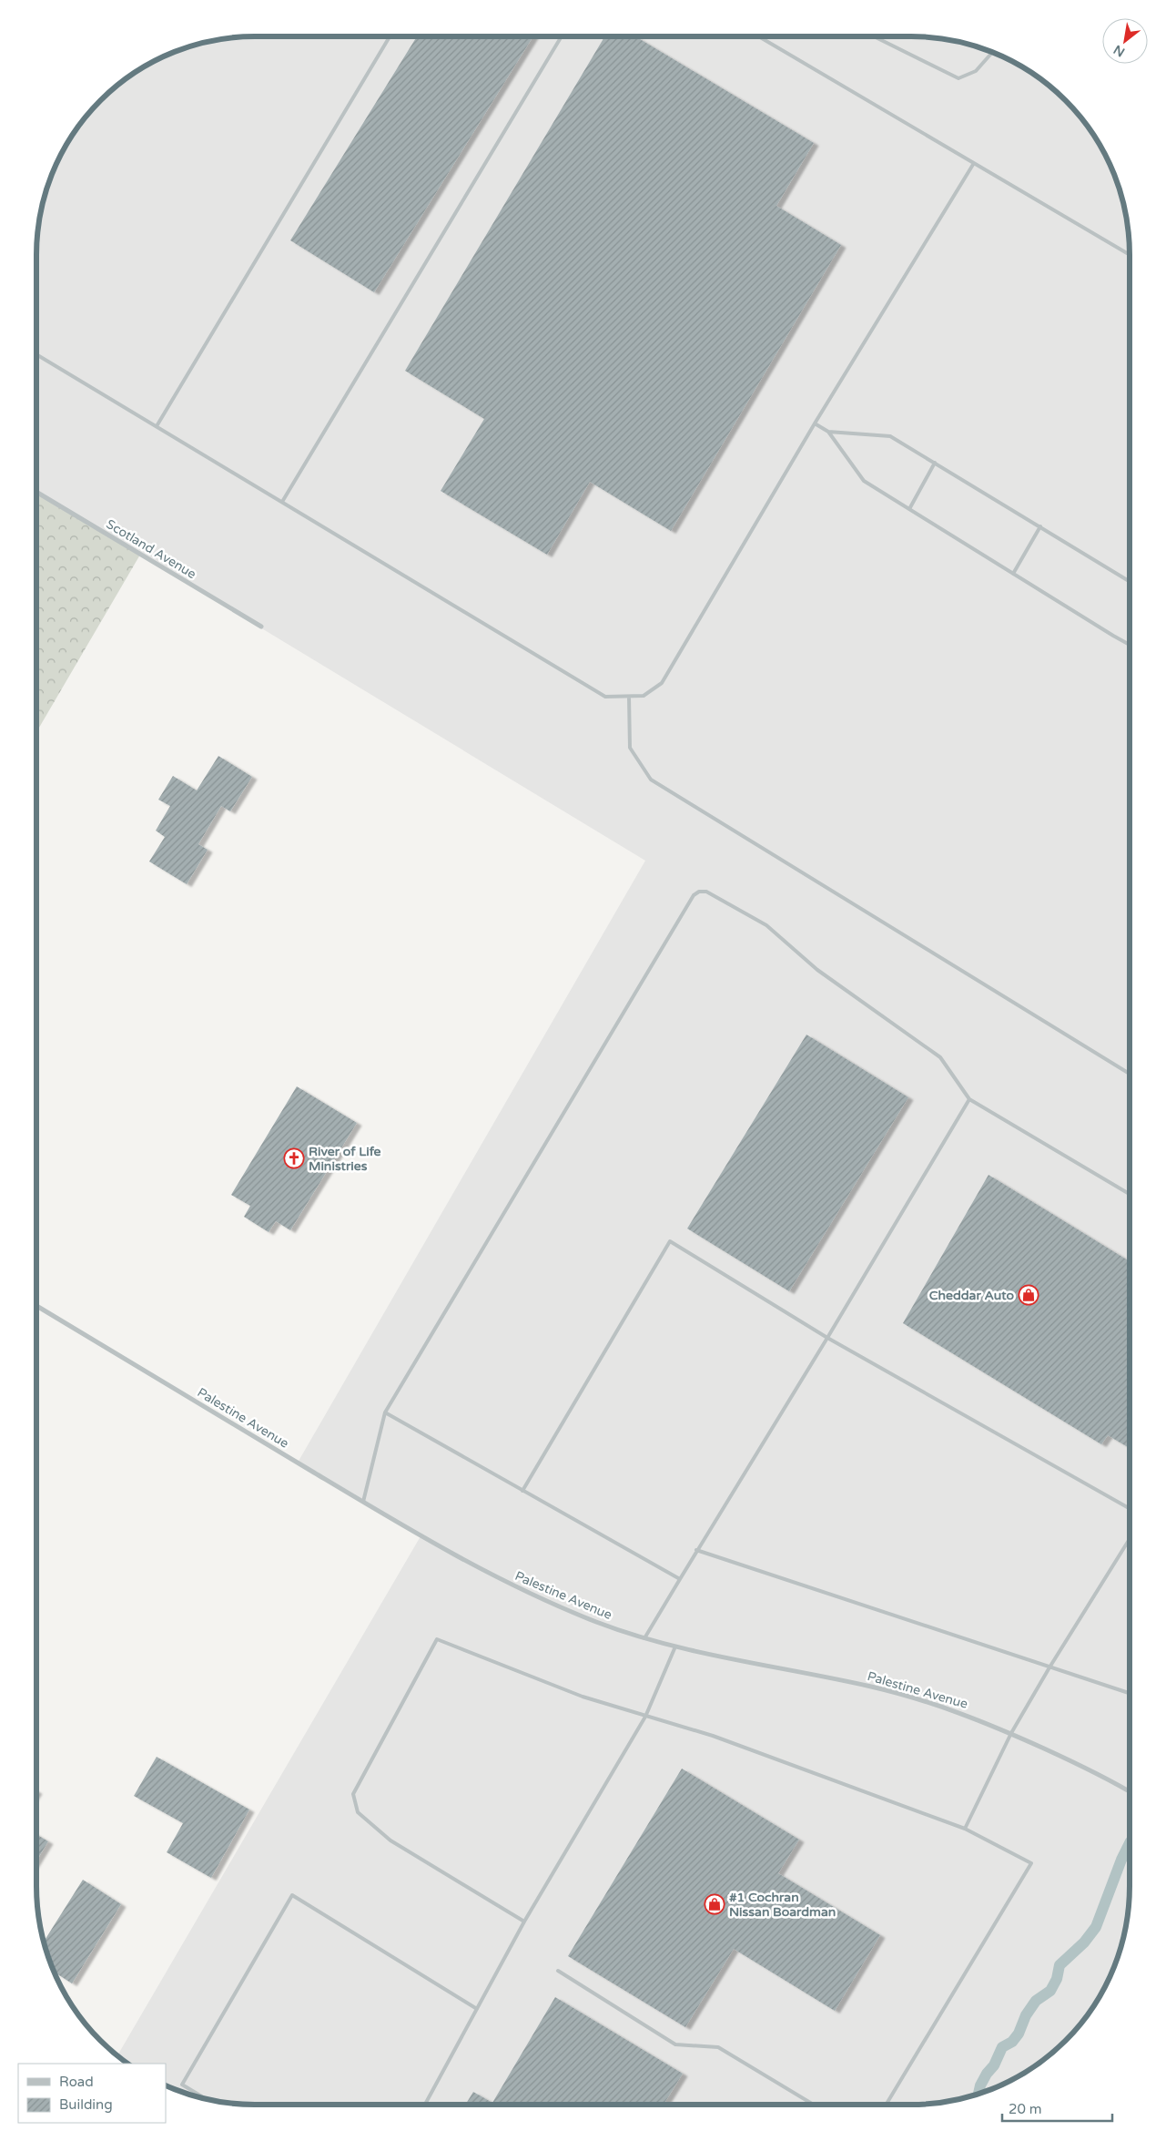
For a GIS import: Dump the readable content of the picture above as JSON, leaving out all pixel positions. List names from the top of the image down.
{
  "streets": {
    "street": ["Scotland Avenue", "Palestine Avenue"]
  },
  "places": {
    "church": ["River of Life Ministries"],
    "shop": ["Cheddar Auto", "#1 Cochran Nissan Boardman"]
  },
  "legend": ["Road", "Building"],
  "scale_bar": "20 m",
  "north": "bottom left"
}
